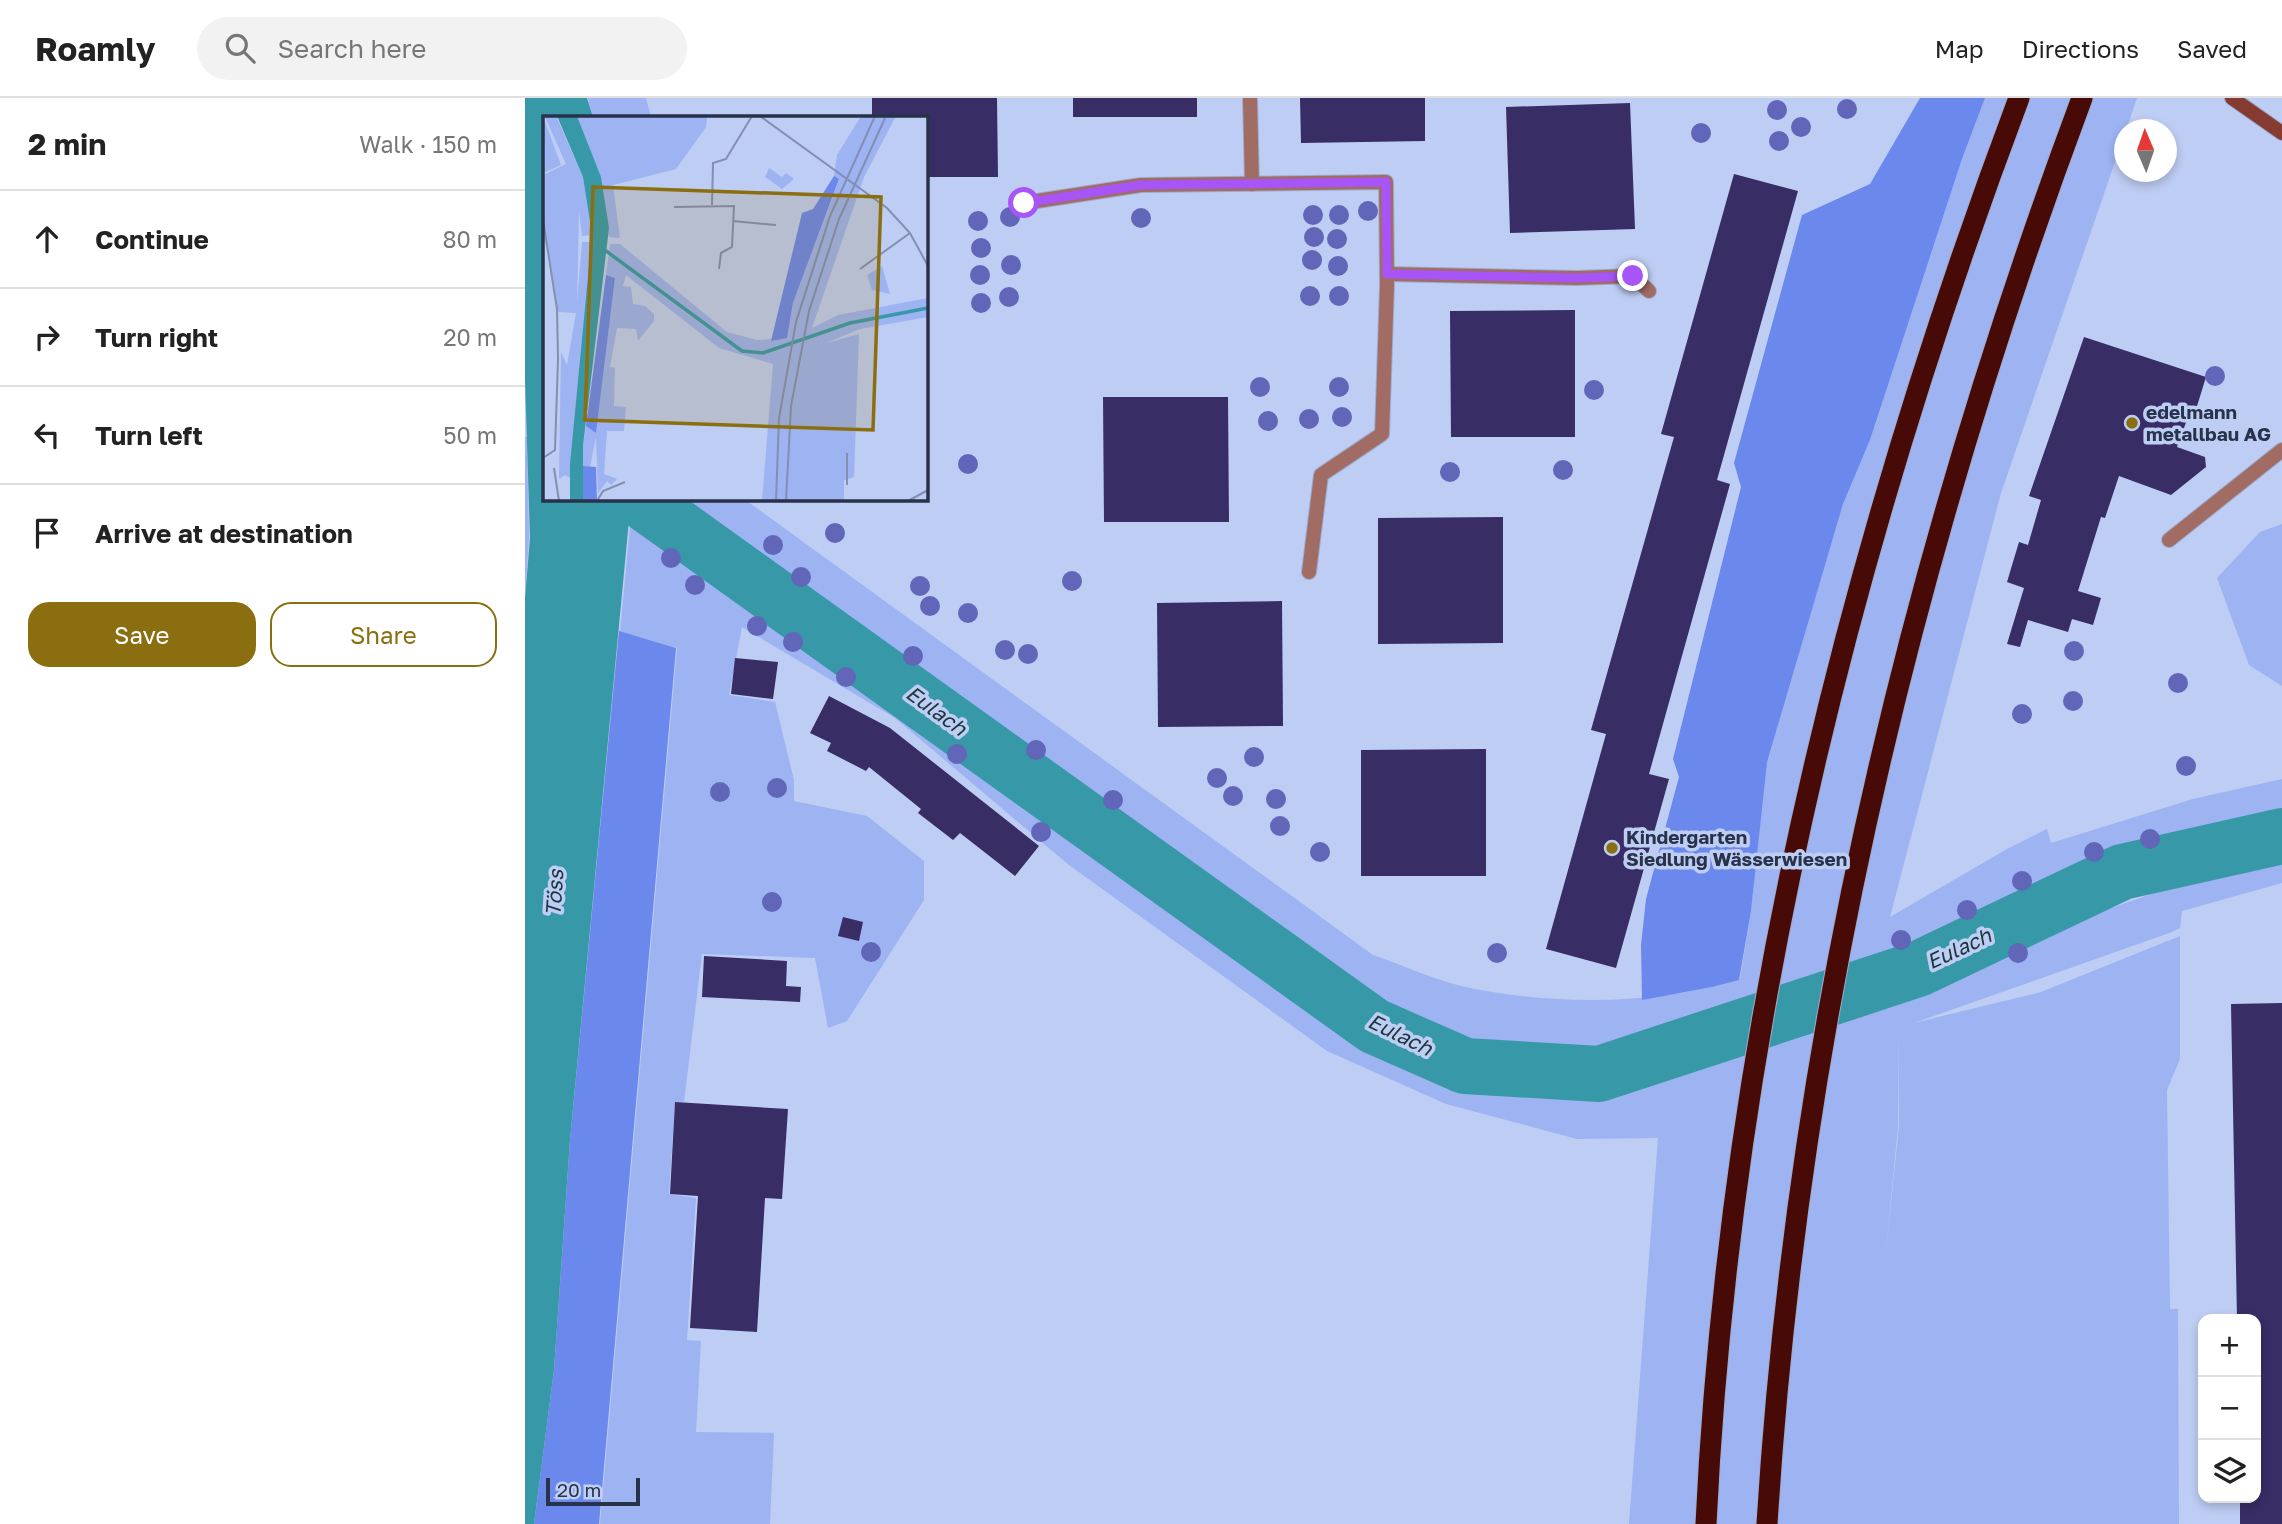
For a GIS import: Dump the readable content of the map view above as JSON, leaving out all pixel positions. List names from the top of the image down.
{
  "water": ["Eulach", "Töss"],
  "places": ["edelmann metallbau AG", "Kindergarten Siedlung Wässerwiesen"],
  "scale_bar": "20 m",
  "north": "top",
  "page": {
    "header": "Roamly",
    "search": "Search here",
    "nav": ["Map", "Directions", "Saved"],
    "heading": ["2 min", "Walk · 150 m"],
    "list": [
      ["Continue", "80 m"],
      ["Turn right", "20 m"],
      ["Turn left", "50 m"],
      "Arrive at destination"
    ],
    "buttons": ["Save", "Share"],
    "map_buttons": ["+", "−"],
    "scale": "20 m"
  }
}
